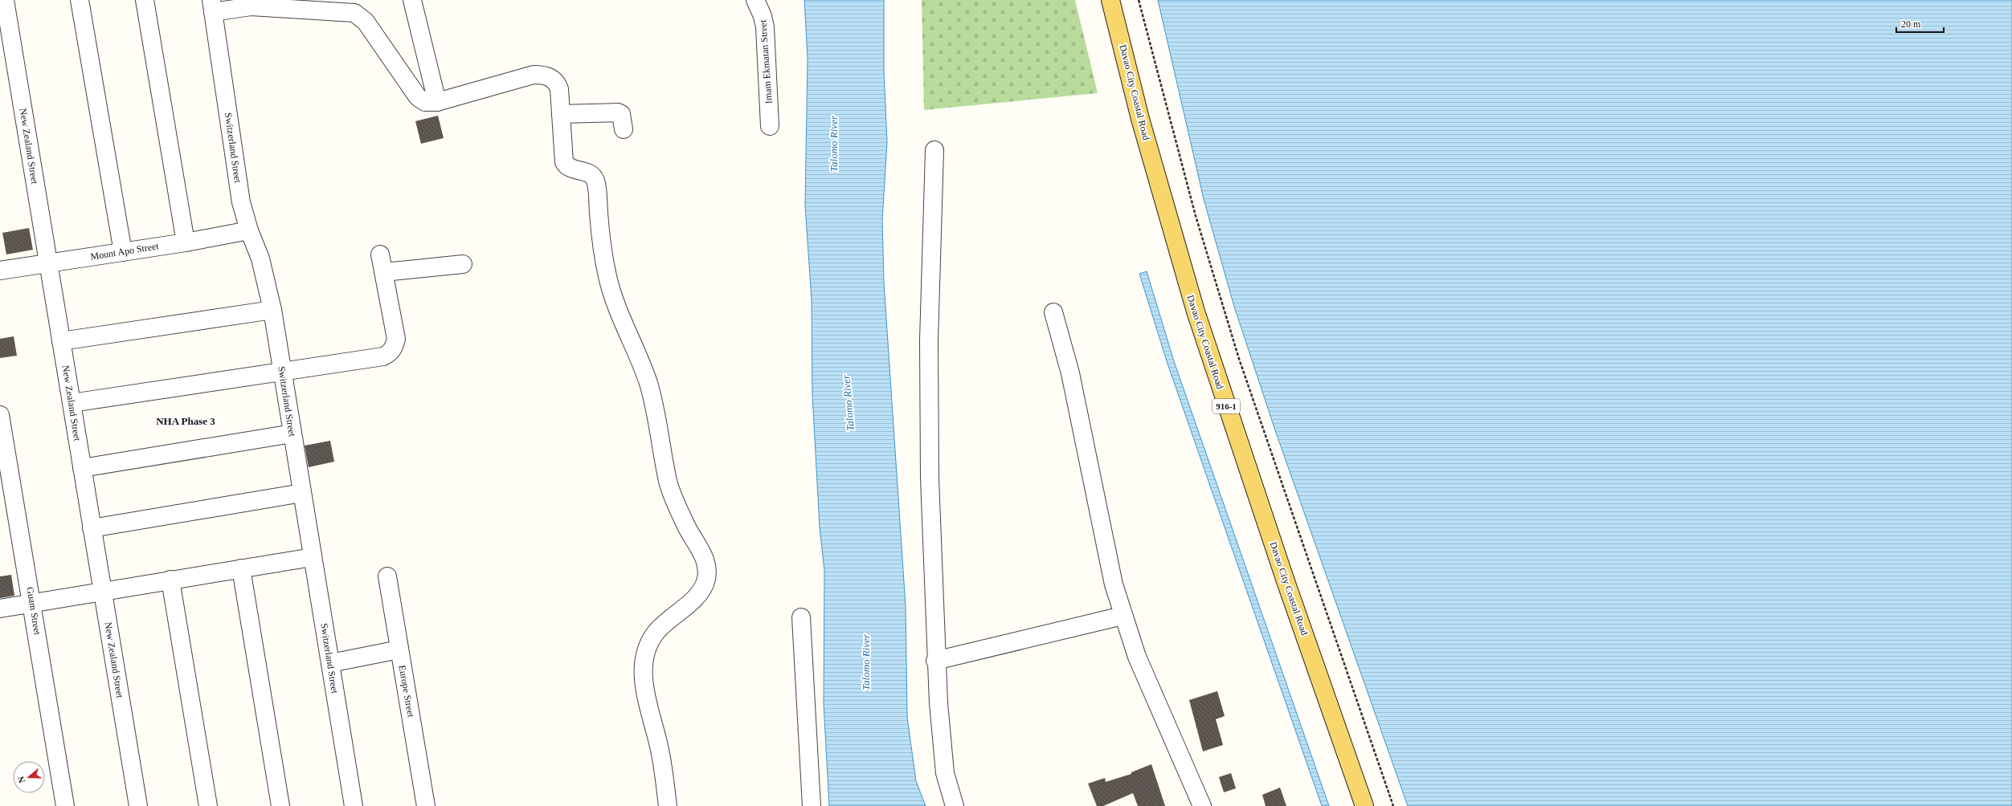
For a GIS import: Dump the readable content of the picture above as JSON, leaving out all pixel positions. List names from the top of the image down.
{
  "streets": {
    "main road": ["Davao City Coastal Road", "916-1"],
    "street": [
      "Imam Ekmatan Street",
      "New Zealand Street",
      "Switzerland Street",
      "Mount Apo Street",
      "Guam Street",
      "Europe Street"
    ]
  },
  "crossings": [
    ["New Zealand Street", "Mount Apo Street"],
    ["Switzerland Street", "Mount Apo Street"]
  ],
  "districts": ["NHA Phase 3"],
  "water": ["Talomo River"],
  "scale_bar": "20 m",
  "north": "left"
}
